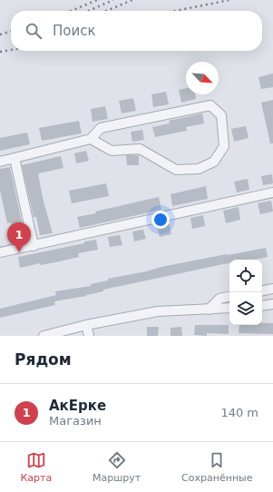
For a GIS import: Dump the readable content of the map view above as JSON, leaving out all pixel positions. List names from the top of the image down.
{
  "north": "bottom right",
  "page": {
    "search": "Поиск",
    "pins": "1",
    "heading": "Рядом",
    "list": [
      {
        "mark": "1",
        "name": "АкЕрке",
        "note": "Магазин",
        "value": "140 m"
      }
    ],
    "nav": ["Карта", "Маршрут", "Сохранённые"]
  }
}
